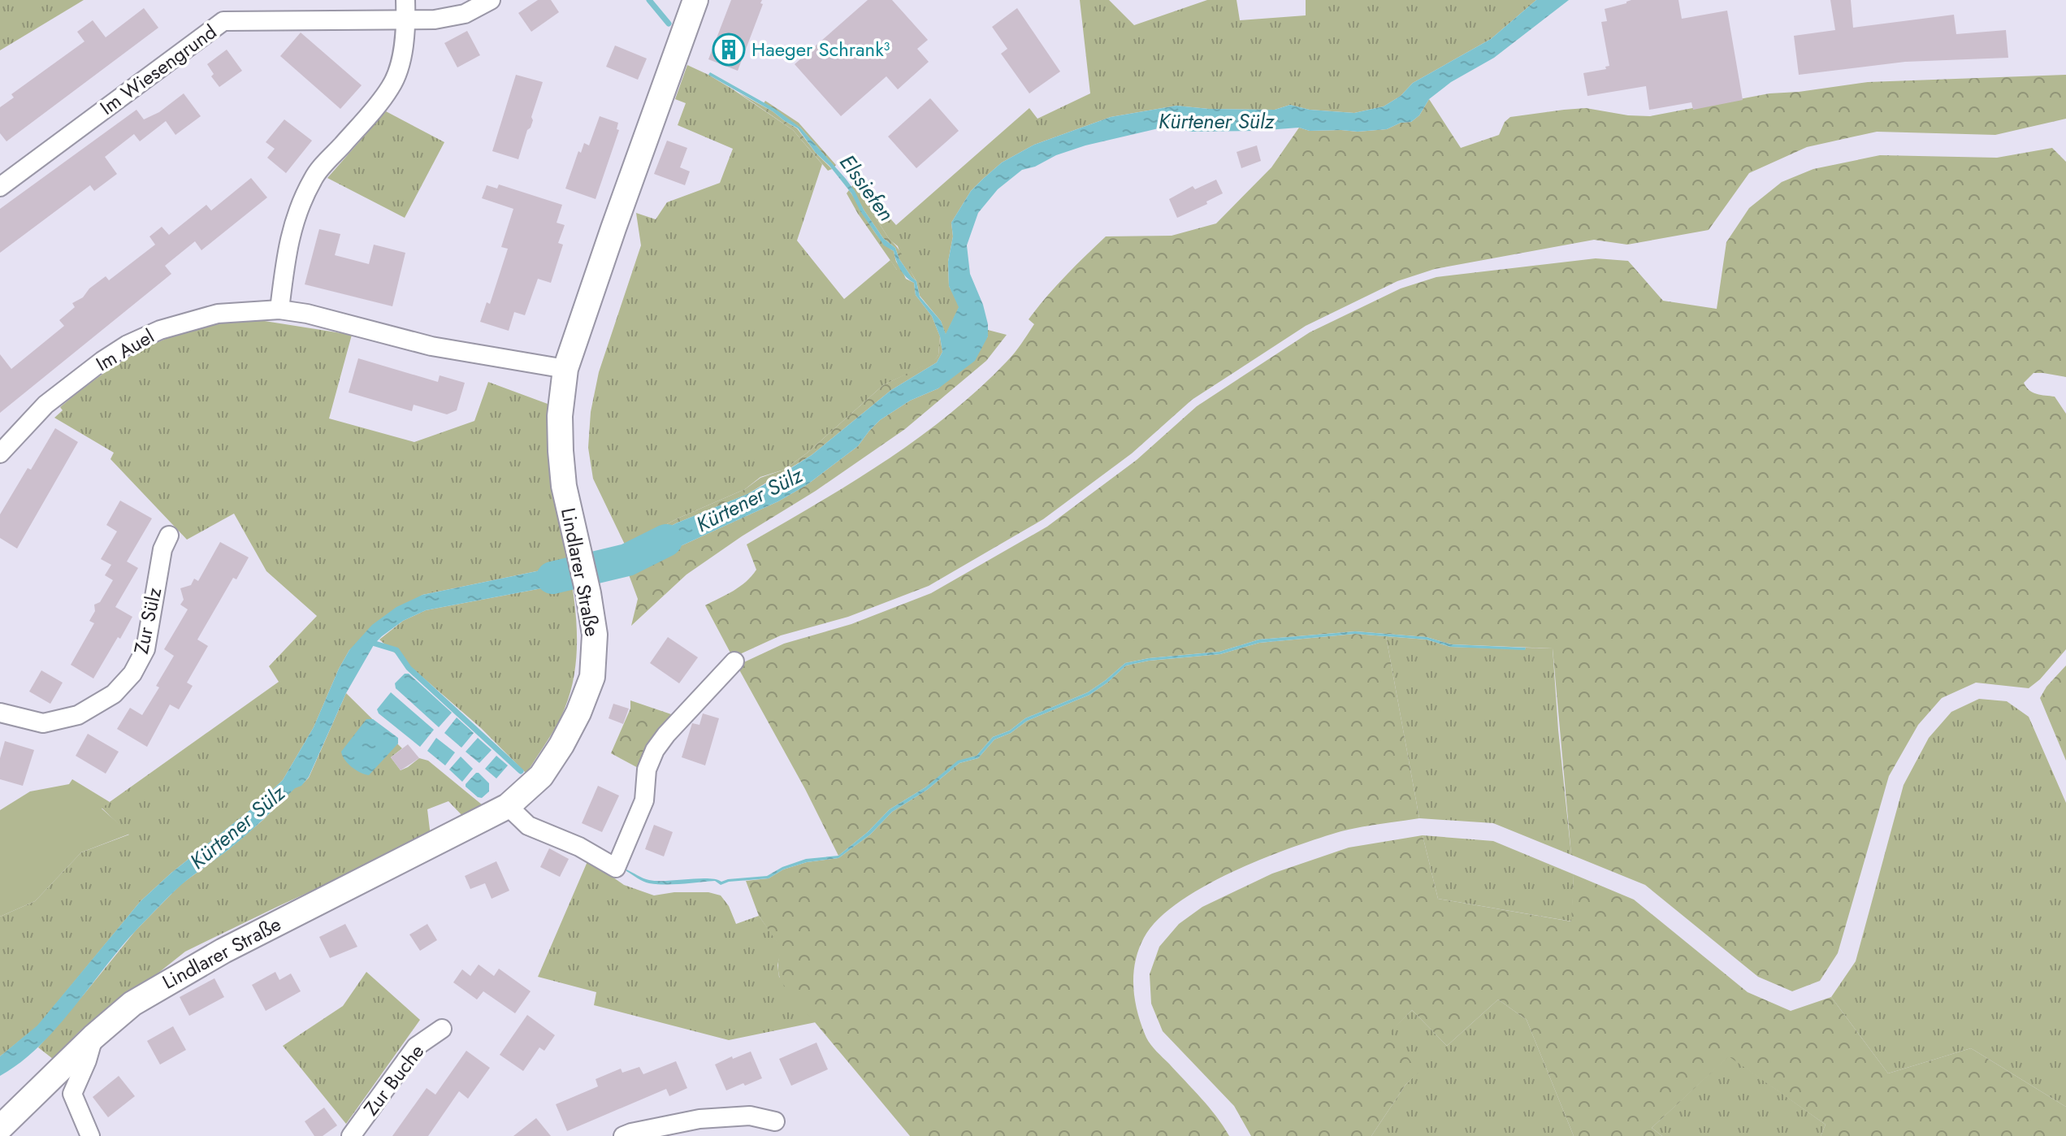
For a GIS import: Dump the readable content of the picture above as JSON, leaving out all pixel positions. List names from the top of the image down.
{
  "streets": {
    "main road": ["Lindlarer Straße"],
    "street": [
      "Im Wiesengrund",
      "Im Auel",
      "Zur Sülz",
      "Zur Buche"
    ]
  },
  "crossings": [
    ["Im Auel", "Lindlarer Straße"]
  ],
  "water": ["Kürtener Sülz", "Elssiefen"],
  "places": {
    "building": ["Haeger Schrank³"]
  }
}
